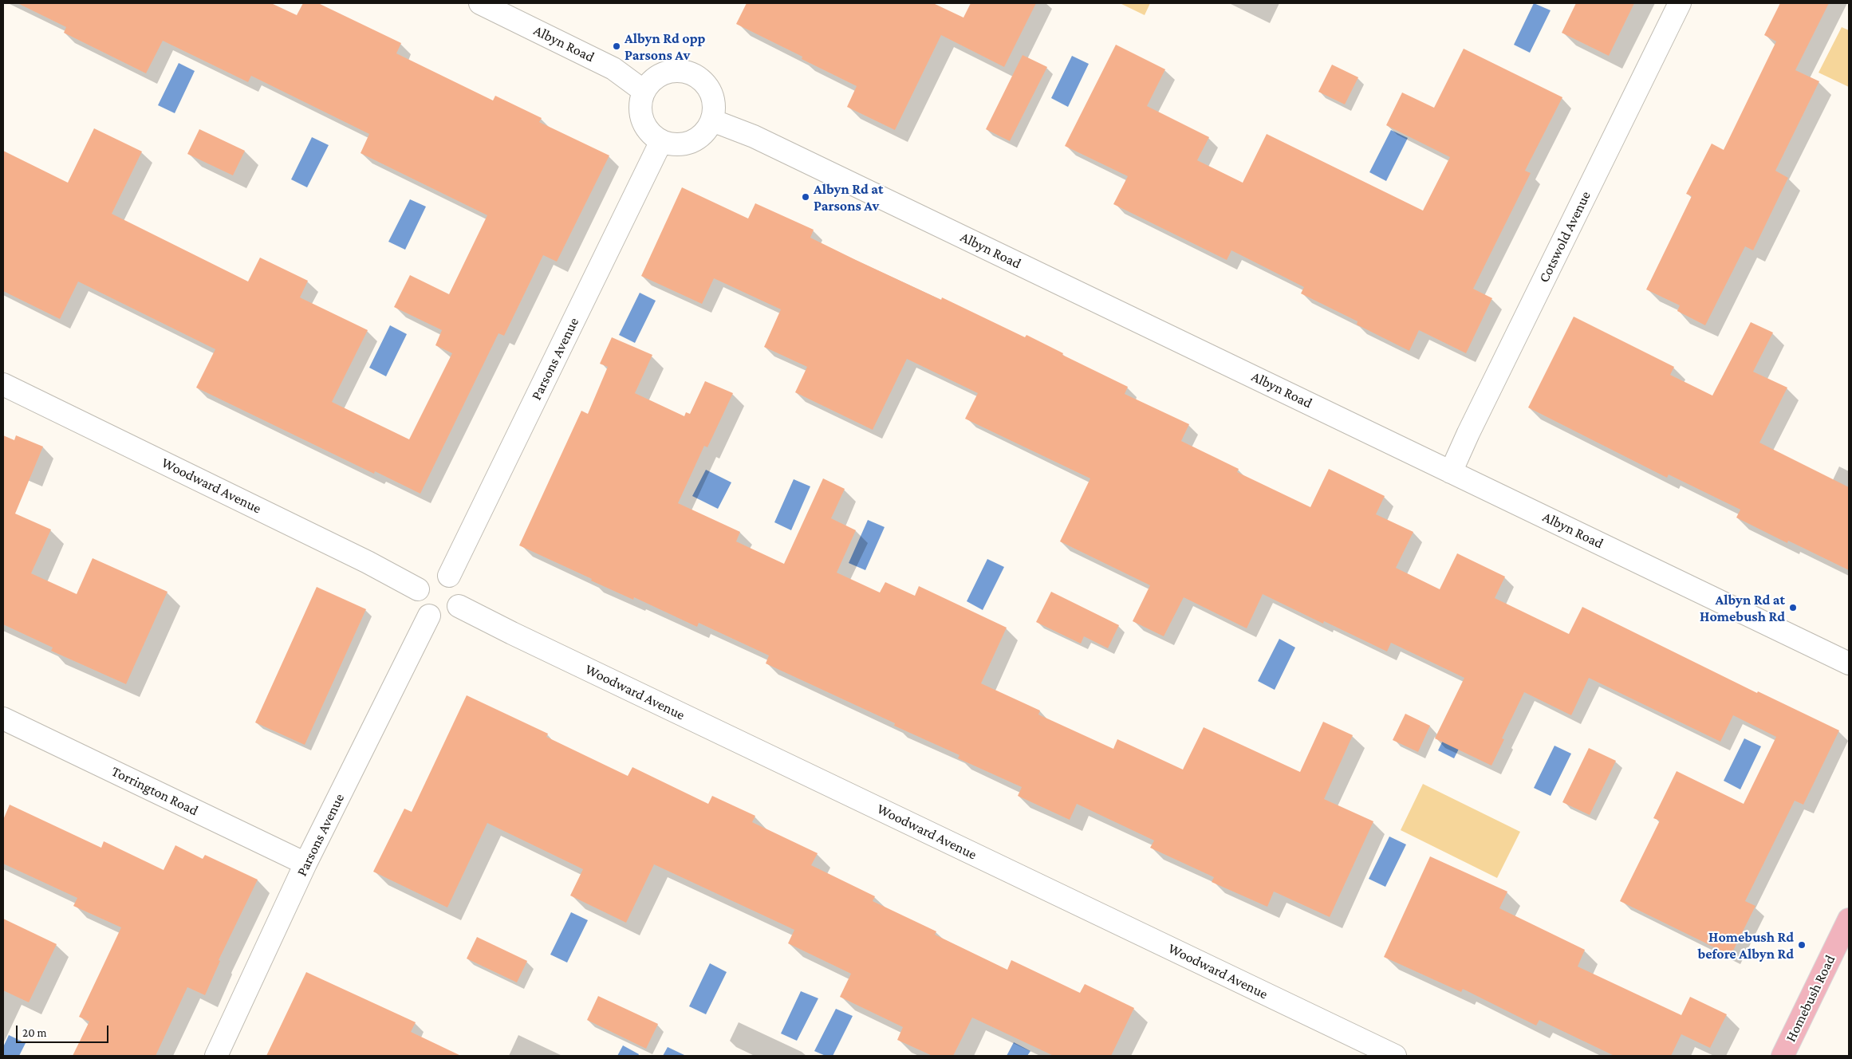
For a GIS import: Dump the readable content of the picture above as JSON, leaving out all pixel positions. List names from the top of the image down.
{
  "streets": {
    "main road": ["Homebush Road"],
    "street": [
      "Albyn Road",
      "Cotswold Avenue",
      "Parsons Avenue",
      "Woodward Avenue",
      "Torrington Road"
    ]
  },
  "crossings": [
    ["Albyn Road", "Cotswold Avenue"],
    ["Albyn Road", "Parsons Avenue"],
    ["Parsons Avenue", "Woodward Avenue"],
    ["Parsons Avenue", "Torrington Road"]
  ],
  "places": [
    "Albyn Rd opp Parsons Av",
    "Albyn Rd at Parsons Av",
    "Albyn Rd at Homebush Rd",
    "Homebush Rd before Albyn Rd"
  ],
  "scale_bar": "20 m"
}
